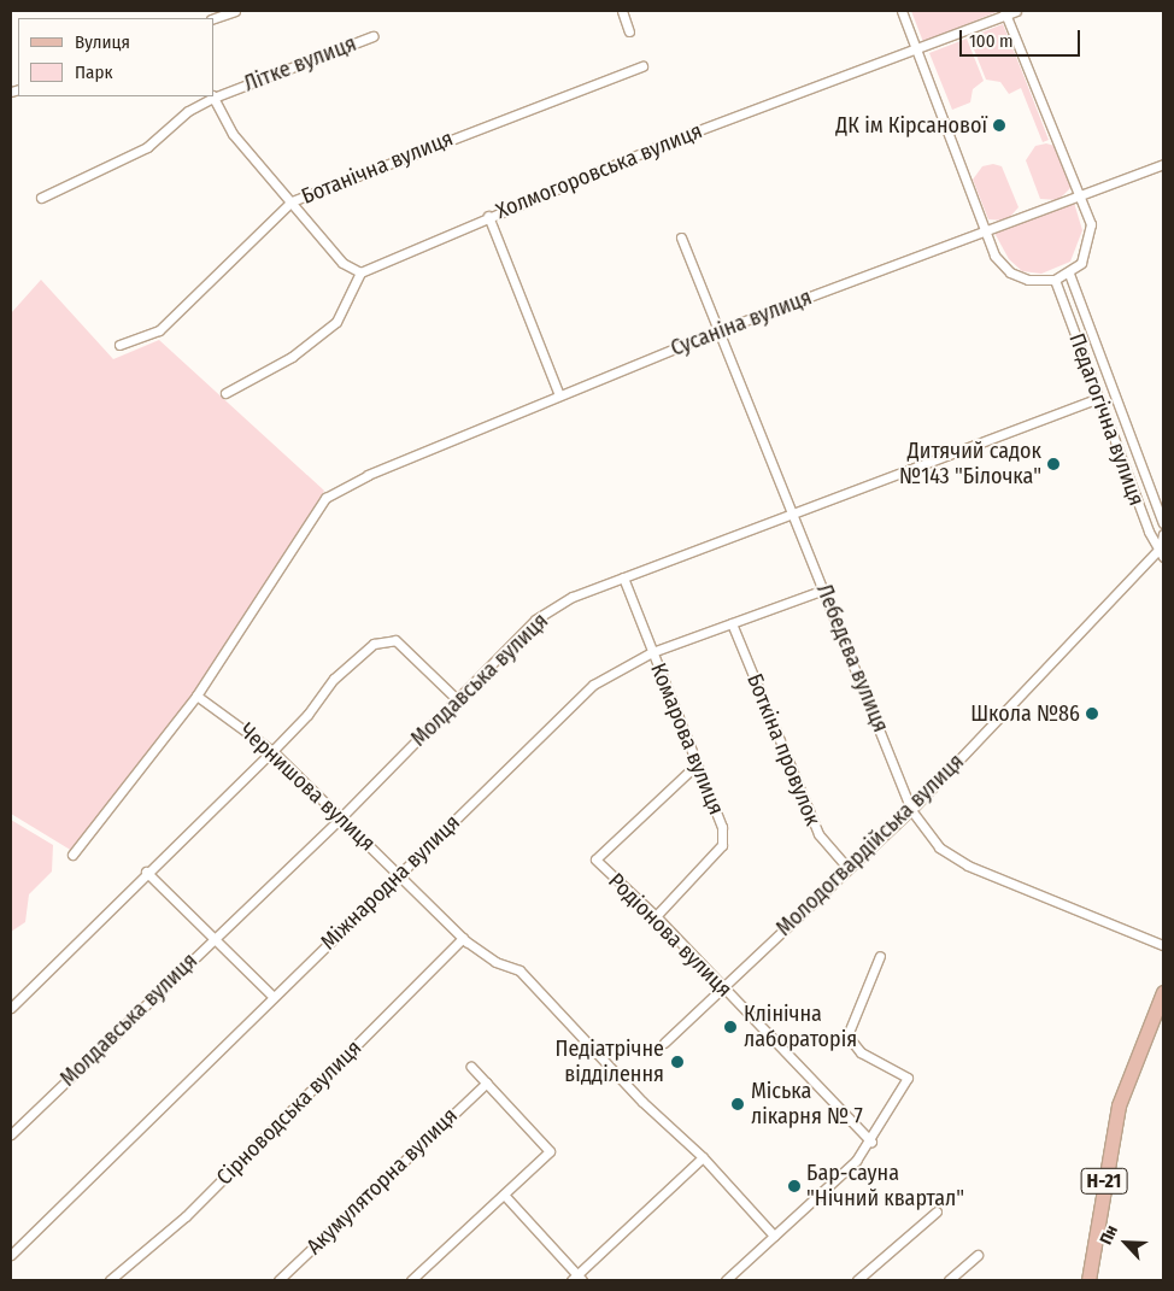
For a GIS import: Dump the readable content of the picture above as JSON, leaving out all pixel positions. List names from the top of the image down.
{
  "streets": {
    "main road": ["Н-21"],
    "street": [
      "Літке вулиця",
      "Ботанічна вулиця",
      "Холмогоровська вулиця",
      "Сусаніна вулиця",
      "Педагогічна вулиця",
      "Лебедєва вулиця",
      "Молдавська вулиця",
      "Комарова вулиця",
      "Боткіна провулок",
      "Чернишова вулиця",
      "Молодогвардійська вулиця",
      "Міжнародна вулиця",
      "Родіонова вулиця",
      "Сірноводська вулиця",
      "Акумуляторна вулиця"
    ]
  },
  "crossings": [
    ["Сусаніна вулиця", "Лебедєва вулиця"],
    ["Сусаніна вулиця", "Чернишова вулиця"],
    ["Педагогічна вулиця", "Молдавська вулиця"],
    ["Педагогічна вулиця", "Молодогвардійська вулиця"],
    ["Лебедєва вулиця", "Молдавська вулиця"],
    ["Лебедєва вулиця", "Молодогвардійська вулиця"],
    ["Лебедєва вулиця", "Міжнародна вулиця"],
    ["Молдавська вулиця", "Комарова вулиця"],
    ["Молдавська вулиця", "Чернишова вулиця"],
    ["Комарова вулиця", "Міжнародна вулиця"],
    ["Комарова вулиця", "Родіонова вулиця"],
    ["Боткіна провулок", "Молодогвардійська вулиця"],
    ["Боткіна провулок", "Міжнародна вулиця"],
    ["Чернишова вулиця", "Міжнародна вулиця"],
    ["Чернишова вулиця", "Сірноводська вулиця"],
    ["Молодогвардійська вулиця", "Родіонова вулиця"]
  ],
  "places": [
    "ДК ім Кірсанової",
    "Дитячий садок №143 \"Білочка\"",
    "Школа №86",
    "Клінічна лабораторія",
    "Педіатрічне відділення",
    "Міська лікарня № 7",
    "Бар-сауна \"Нічний квартал\""
  ],
  "legend": ["Вулиця", "Парк"],
  "scale_bar": "100 m",
  "north": "top left"
}
